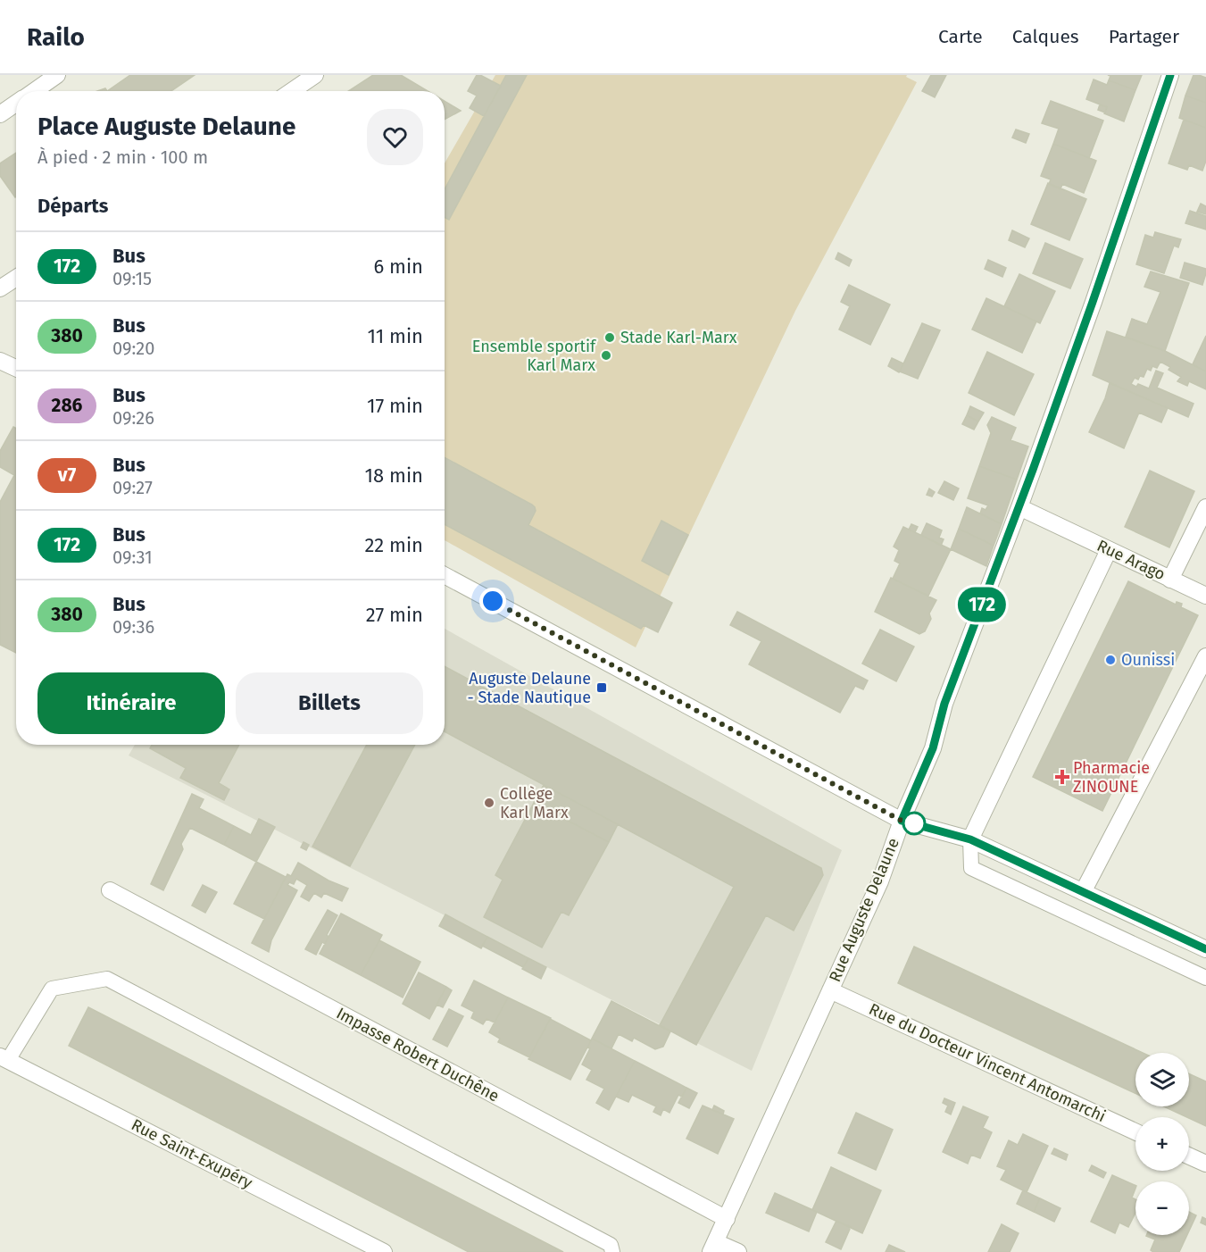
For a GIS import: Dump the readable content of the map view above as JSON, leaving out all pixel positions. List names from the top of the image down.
{
  "streets": {
    "street": [
      "Rue Arago",
      "Rue Auguste Delaune",
      "Impasse Robert Duchêne",
      "Rue du Docteur Vincent Antomarchi",
      "Rue Saint-Exupéry"
    ]
  },
  "crossings": [
    ["Rue Arago", "Rue Auguste Delaune"],
    ["Rue Auguste Delaune", "Impasse Robert Duchêne"],
    ["Rue Auguste Delaune", "Rue du Docteur Vincent Antomarchi"]
  ],
  "places": {
    "other": [
      "Stade Karl-Marx",
      "Ensemble sportif Karl Marx",
      "Ounissi",
      "Collège Karl Marx"
    ],
    "transit": ["Auguste Delaune - Stade Nautique"],
    "health": ["Pharmacie ZINOUNE"]
  },
  "lines": ["bus line 172"],
  "page": {
    "header": "Railo",
    "nav": ["Carte", "Calques", "Partager"],
    "on_map": "172",
    "heading": [
      ["Place Auguste Delaune", "À pied · 2 min · 100 m"],
      "Départs"
    ],
    "list": [
      {
        "mark": "172",
        "name": "Bus",
        "note": "09:15",
        "value": "6 min"
      },
      {
        "mark": "380",
        "name": "Bus",
        "note": "09:20",
        "value": "11 min"
      },
      {
        "mark": "286",
        "name": "Bus",
        "note": "09:26",
        "value": "17 min"
      },
      {
        "mark": "v7",
        "name": "Bus",
        "note": "09:27",
        "value": "18 min"
      },
      {
        "mark": "172",
        "name": "Bus",
        "note": "09:31",
        "value": "22 min"
      },
      {
        "mark": "380",
        "name": "Bus",
        "note": "09:36",
        "value": "27 min"
      }
    ],
    "buttons": ["Itinéraire", "Billets"],
    "map_buttons": ["+", "−"]
  }
}
